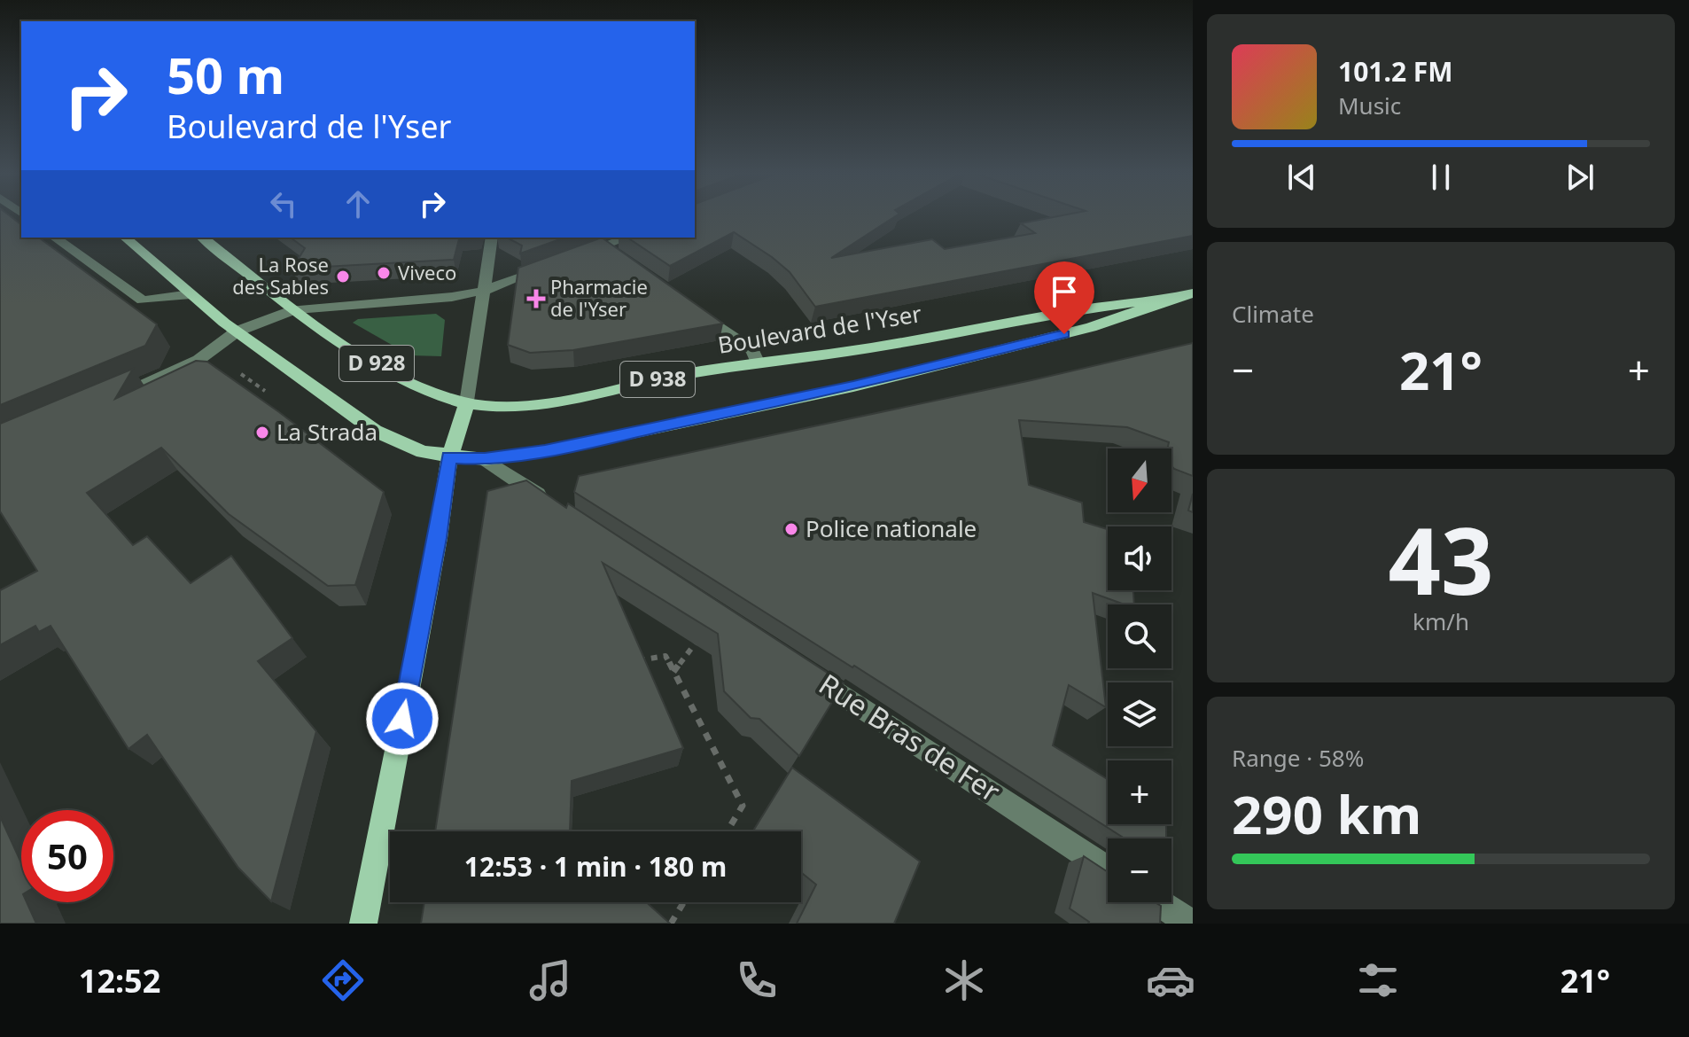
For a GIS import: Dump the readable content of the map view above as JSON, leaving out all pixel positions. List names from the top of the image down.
{
  "streets": {
    "main road": ["Boulevard de l'Yser", "D 928", "D 938"],
    "street": ["Rue Bras de Fer"]
  },
  "crossings": [
    ["Boulevard de l'Yser", "D 928"],
    ["Boulevard de l'Yser", "D 938"],
    ["D 928", "D 938"]
  ],
  "places": {
    "other": [
      "Viveco",
      "La Rose des Sables",
      "La Strada",
      "Police nationale"
    ],
    "health": ["Pharmacie de l'Yser"]
  },
  "north": "bottom",
  "page": {
    "turn": ["50 m", "Boulevard de l'Yser"],
    "song": ["101.2 FM", "Music"],
    "tile": [
      "Climate",
      ["43", "km/h"],
      ["Range · 58%", "290 km"]
    ],
    "heat": ["−", "21°", "+"],
    "map_buttons": ["+", "−"],
    "limit": "50",
    "trip": "12:53 · 1 min · 180 m",
    "tabs": ["12:52", "21°"]
  }
}
